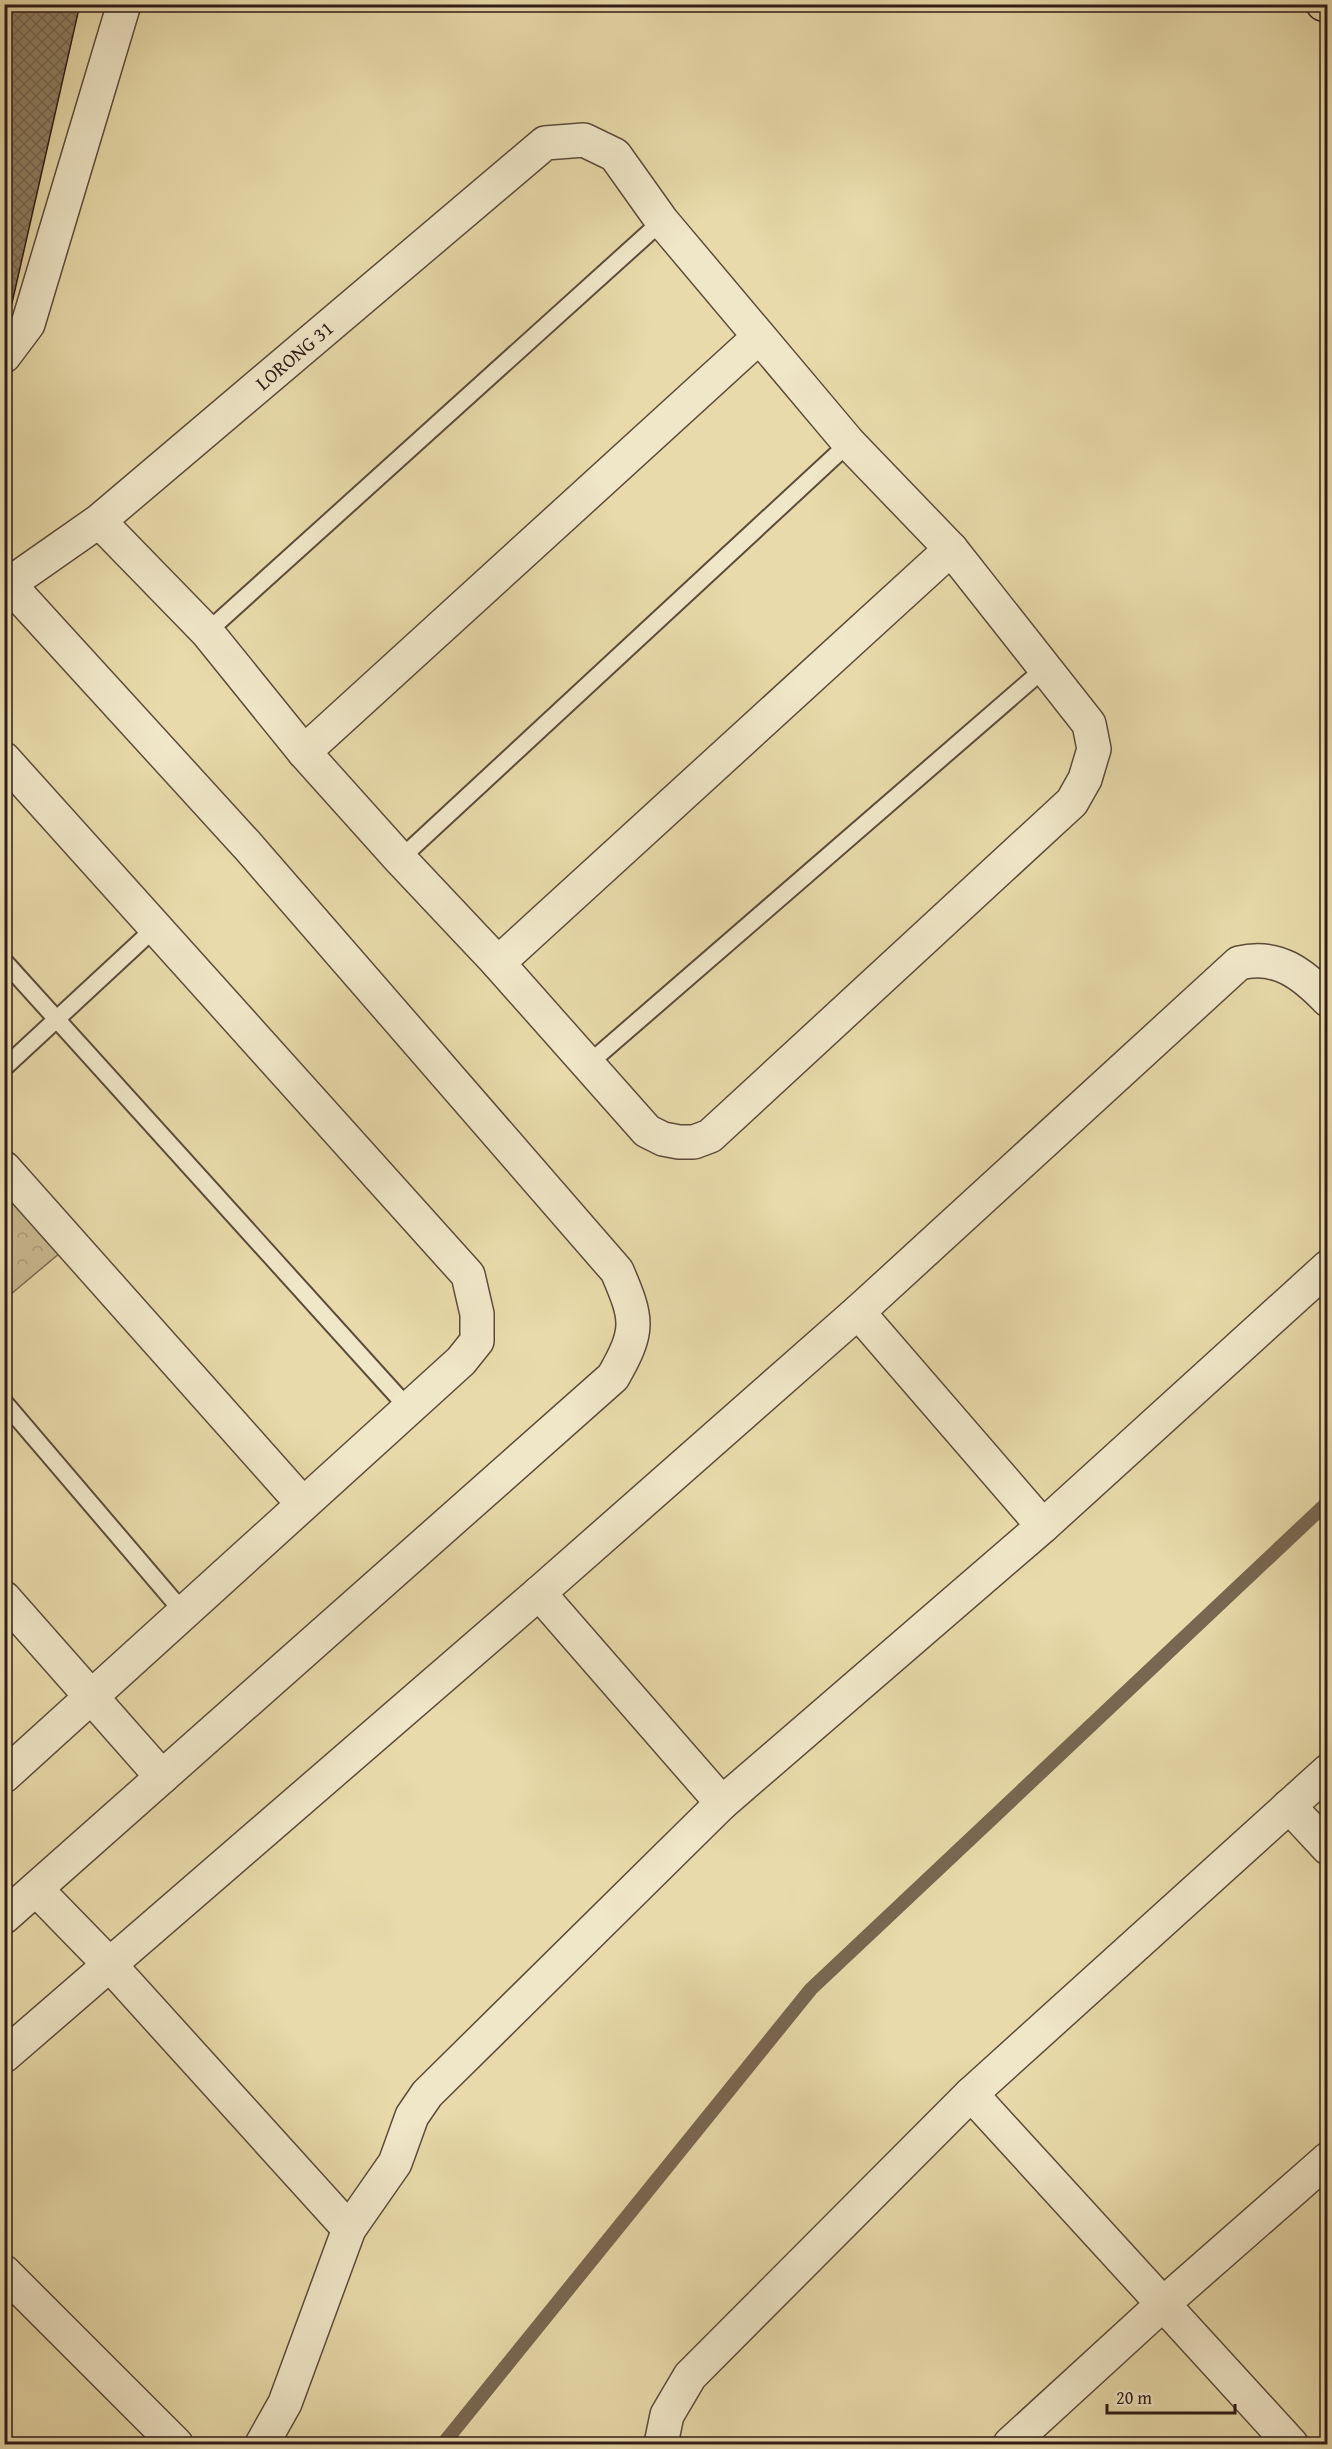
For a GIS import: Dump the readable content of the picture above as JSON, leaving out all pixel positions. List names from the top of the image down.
{
  "streets": {
    "street": ["LORONG 31"]
  },
  "scale_bar": "20 m"
}
